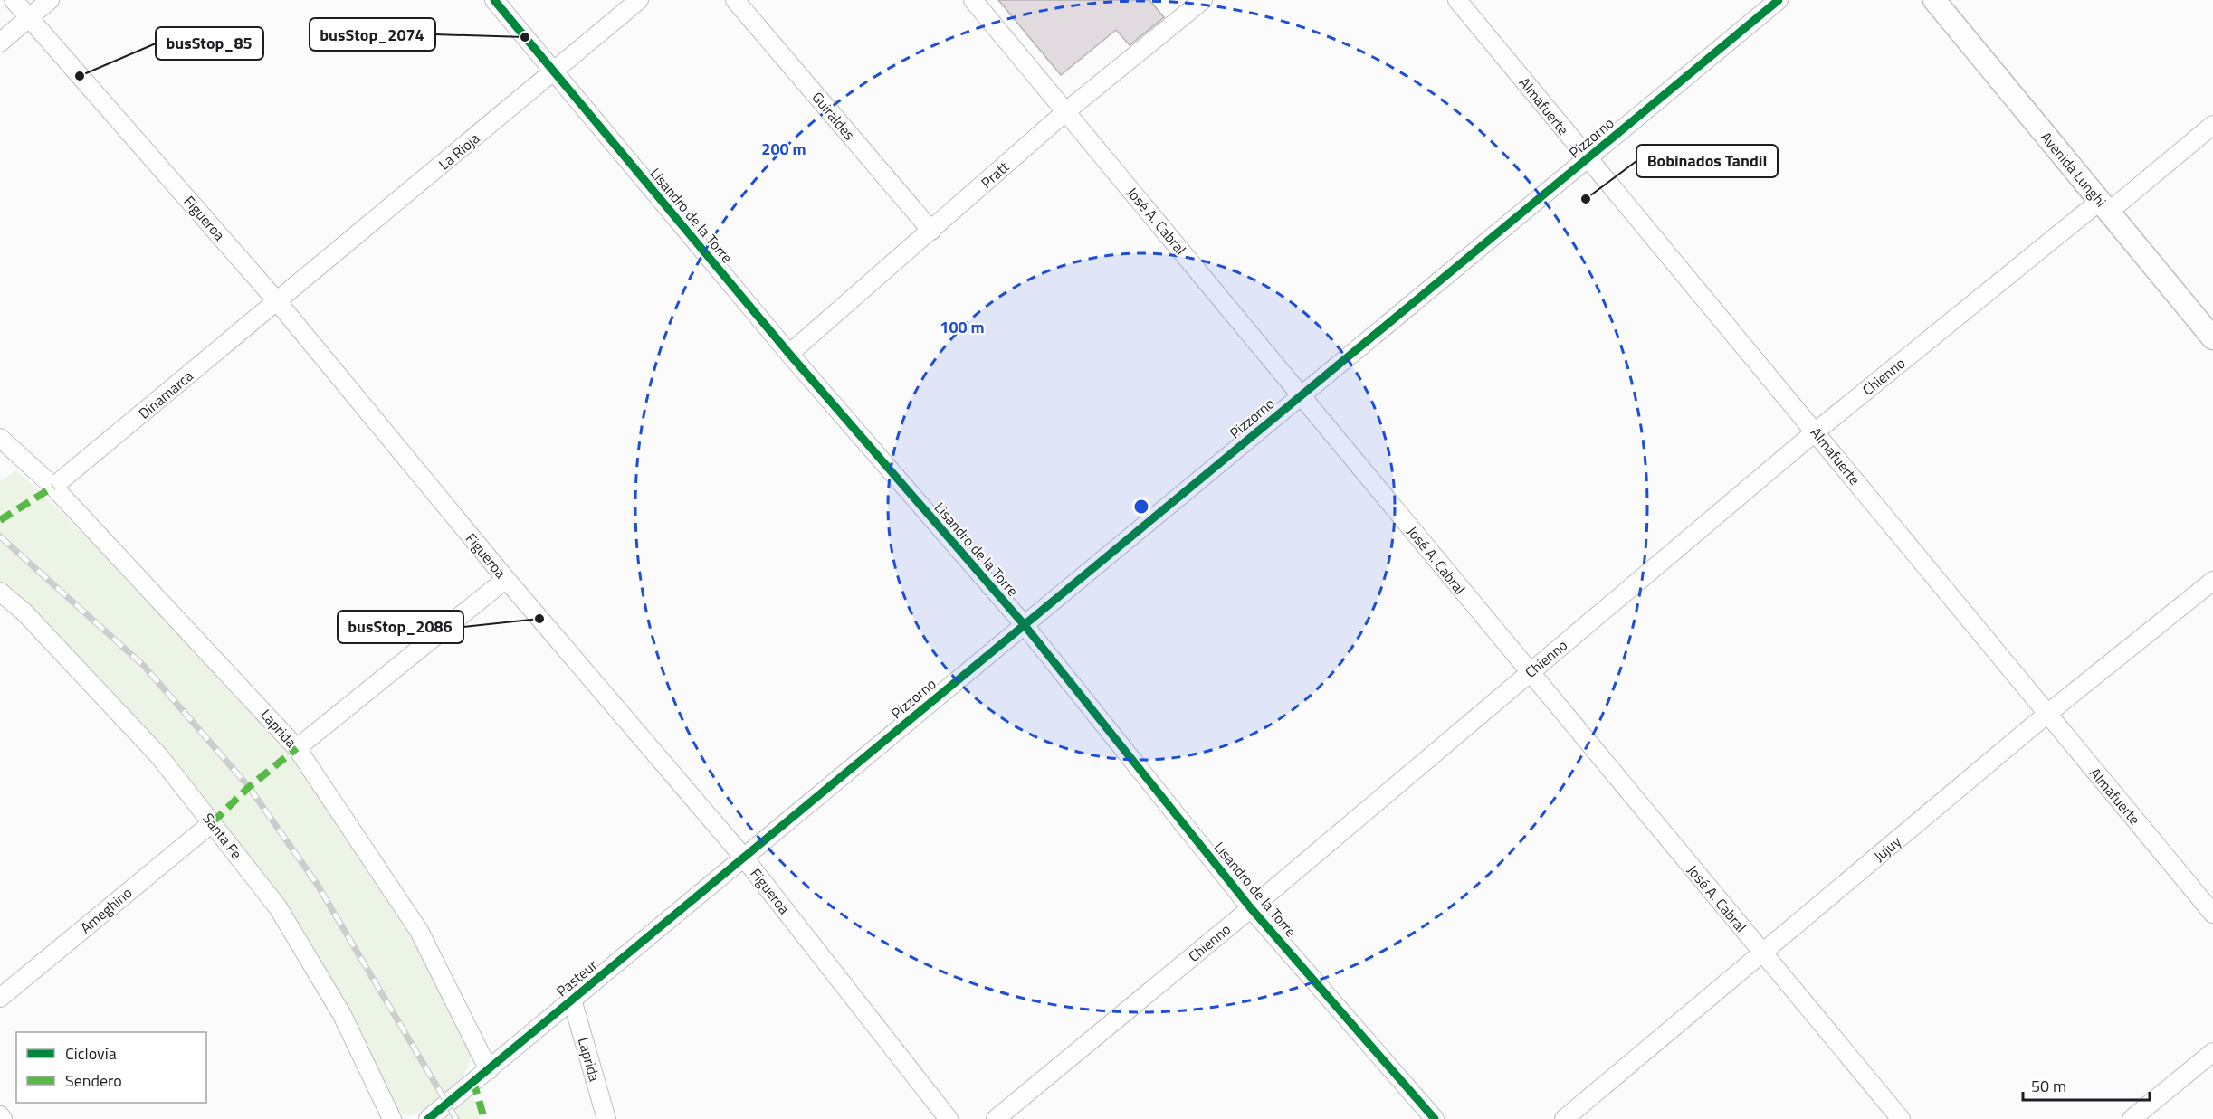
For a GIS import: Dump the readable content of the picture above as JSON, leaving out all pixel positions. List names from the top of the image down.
{
  "streets": {
    "main road": ["Avenida Lunghi"],
    "street": [
      "Almafuerte",
      "Guiraldes",
      "Pizzorno",
      "La Rioja",
      "Pratt",
      "Lisandro de la Torre",
      "Figueroa",
      "José A. Cabral",
      "Chienno",
      "Dinamarca",
      "Laprida",
      "Santa Fe",
      "Jujuy",
      "Ameghino",
      "Pasteur"
    ]
  },
  "crossings": [
    ["Almafuerte", "Pizzorno"],
    ["Almafuerte", "Chienno"],
    ["Almafuerte", "Jujuy"],
    ["Guiraldes", "Pratt"],
    ["Pizzorno", "Lisandro de la Torre"],
    ["Pizzorno", "Figueroa"],
    ["Pizzorno", "José A. Cabral"],
    ["Pizzorno", "Pasteur"],
    ["La Rioja", "Lisandro de la Torre"],
    ["La Rioja", "Figueroa"],
    ["La Rioja", "Dinamarca"],
    ["Avenida Lunghi", "Chienno"],
    ["Pratt", "Lisandro de la Torre"],
    ["Pratt", "José A. Cabral"],
    ["Lisandro de la Torre", "Chienno"],
    ["Figueroa", "Dinamarca"],
    ["Figueroa", "Pasteur"],
    ["José A. Cabral", "Chienno"],
    ["José A. Cabral", "Jujuy"],
    ["Dinamarca", "Laprida"],
    ["Laprida", "Pasteur"],
    ["Santa Fe", "Ameghino"]
  ],
  "places": [
    "busStop_2074",
    "busStop_85",
    "Bobinados Tandil",
    "busStop_2086"
  ],
  "legend": ["Ciclovía", "Sendero"],
  "scale_bar": "50 m",
  "rings": ["200 m", "100 m"]
}
